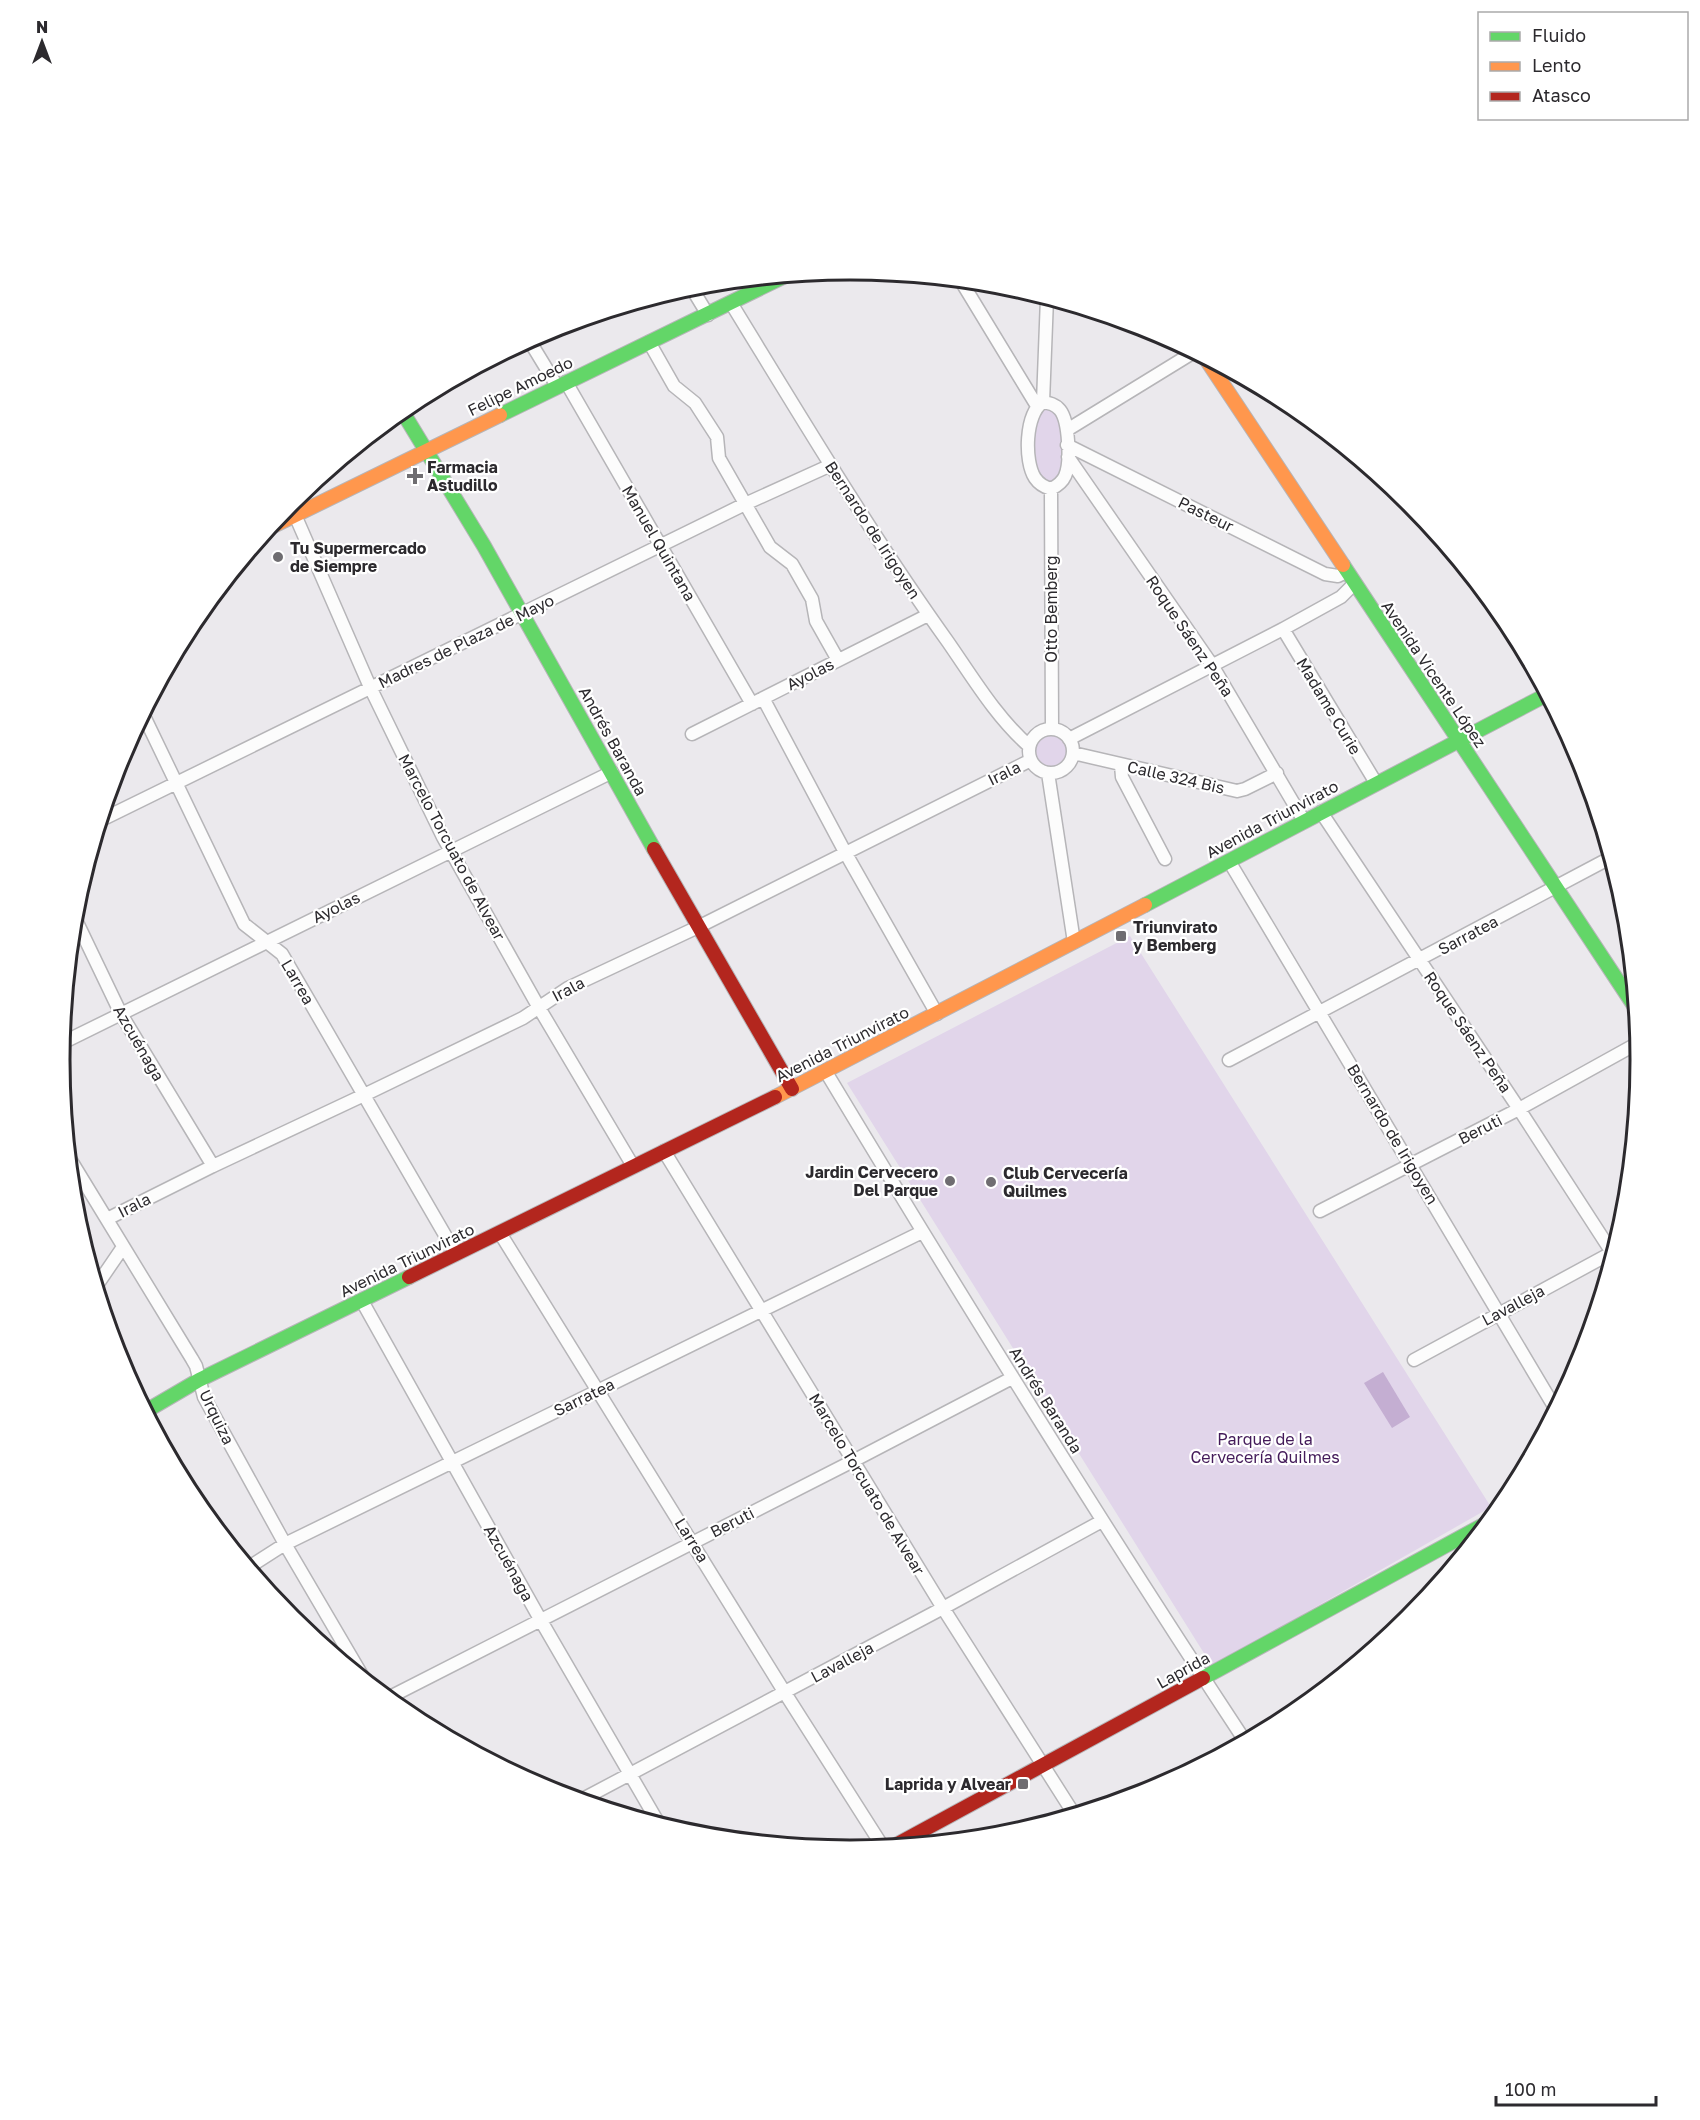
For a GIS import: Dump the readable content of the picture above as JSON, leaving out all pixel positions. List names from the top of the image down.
{
  "streets": {
    "street": [
      "Felipe Amoedo",
      "Pasteur",
      "Bernardo de Irigoyen",
      "Manuel Quintana",
      "Otto Bemberg",
      "Roque Sáenz Peña",
      "Madres de Plaza de Mayo",
      "Ayolas",
      "Avenida Vicente López",
      "Madame Curie",
      "Andrés Baranda",
      "Irala",
      "Calle 324 Bis",
      "Avenida Triunvirato",
      "Marcelo Torcuato de Alvear",
      "Sarratea",
      "Larrea",
      "Azcuénaga",
      "Beruti",
      "Lavalleja",
      "Urquiza",
      "Laprida"
    ]
  },
  "crossings": [
    ["Felipe Amoedo", "Bernardo de Irigoyen"],
    ["Felipe Amoedo", "Manuel Quintana"],
    ["Felipe Amoedo", "Andrés Baranda"],
    ["Felipe Amoedo", "Marcelo Torcuato de Alvear"],
    ["Pasteur", "Roque Sáenz Peña"],
    ["Pasteur", "Avenida Vicente López"],
    ["Bernardo de Irigoyen", "Otto Bemberg"],
    ["Bernardo de Irigoyen", "Madres de Plaza de Mayo"],
    ["Bernardo de Irigoyen", "Ayolas"],
    ["Bernardo de Irigoyen", "Irala"],
    ["Bernardo de Irigoyen", "Calle 324 Bis"],
    ["Bernardo de Irigoyen", "Avenida Triunvirato"],
    ["Bernardo de Irigoyen", "Sarratea"],
    ["Bernardo de Irigoyen", "Beruti"],
    ["Bernardo de Irigoyen", "Lavalleja"],
    ["Manuel Quintana", "Madres de Plaza de Mayo"],
    ["Manuel Quintana", "Ayolas"],
    ["Manuel Quintana", "Irala"],
    ["Manuel Quintana", "Avenida Triunvirato"],
    ["Otto Bemberg", "Irala"],
    ["Otto Bemberg", "Calle 324 Bis"],
    ["Roque Sáenz Peña", "Calle 324 Bis"],
    ["Roque Sáenz Peña", "Avenida Triunvirato"],
    ["Roque Sáenz Peña", "Sarratea"],
    ["Roque Sáenz Peña", "Beruti"],
    ["Madres de Plaza de Mayo", "Andrés Baranda"],
    ["Madres de Plaza de Mayo", "Marcelo Torcuato de Alvear"],
    ["Madres de Plaza de Mayo", "Larrea"],
    ["Ayolas", "Andrés Baranda"],
    ["Ayolas", "Marcelo Torcuato de Alvear"],
    ["Ayolas", "Larrea"],
    ["Ayolas", "Azcuénaga"],
    ["Avenida Vicente López", "Avenida Triunvirato"],
    ["Avenida Vicente López", "Sarratea"],
    ["Madame Curie", "Avenida Triunvirato"],
    ["Andrés Baranda", "Irala"],
    ["Andrés Baranda", "Avenida Triunvirato"],
    ["Andrés Baranda", "Sarratea"],
    ["Andrés Baranda", "Beruti"],
    ["Andrés Baranda", "Lavalleja"],
    ["Andrés Baranda", "Laprida"],
    ["Irala", "Calle 324 Bis"],
    ["Irala", "Marcelo Torcuato de Alvear"],
    ["Irala", "Larrea"],
    ["Irala", "Azcuénaga"],
    ["Irala", "Urquiza"],
    ["Avenida Triunvirato", "Marcelo Torcuato de Alvear"],
    ["Avenida Triunvirato", "Larrea"],
    ["Avenida Triunvirato", "Azcuénaga"],
    ["Avenida Triunvirato", "Urquiza"],
    ["Marcelo Torcuato de Alvear", "Sarratea"],
    ["Marcelo Torcuato de Alvear", "Beruti"],
    ["Marcelo Torcuato de Alvear", "Lavalleja"],
    ["Marcelo Torcuato de Alvear", "Laprida"],
    ["Sarratea", "Larrea"],
    ["Sarratea", "Azcuénaga"],
    ["Sarratea", "Urquiza"],
    ["Larrea", "Beruti"],
    ["Larrea", "Lavalleja"],
    ["Azcuénaga", "Beruti"],
    ["Azcuénaga", "Lavalleja"]
  ],
  "parks": ["Parque de la Cervecería Quilmes"],
  "places": {
    "health": ["Farmacia Astudillo"],
    "other": ["Tu Supermercado de Siempre", "Jardin Cervecero Del Parque", "Club Cervecería Quilmes"],
    "transit": ["Triunvirato y Bemberg", "Laprida y Alvear"]
  },
  "legend": ["Fluido", "Lento", "Atasco"],
  "scale_bar": "100 m",
  "north": "top"
}
